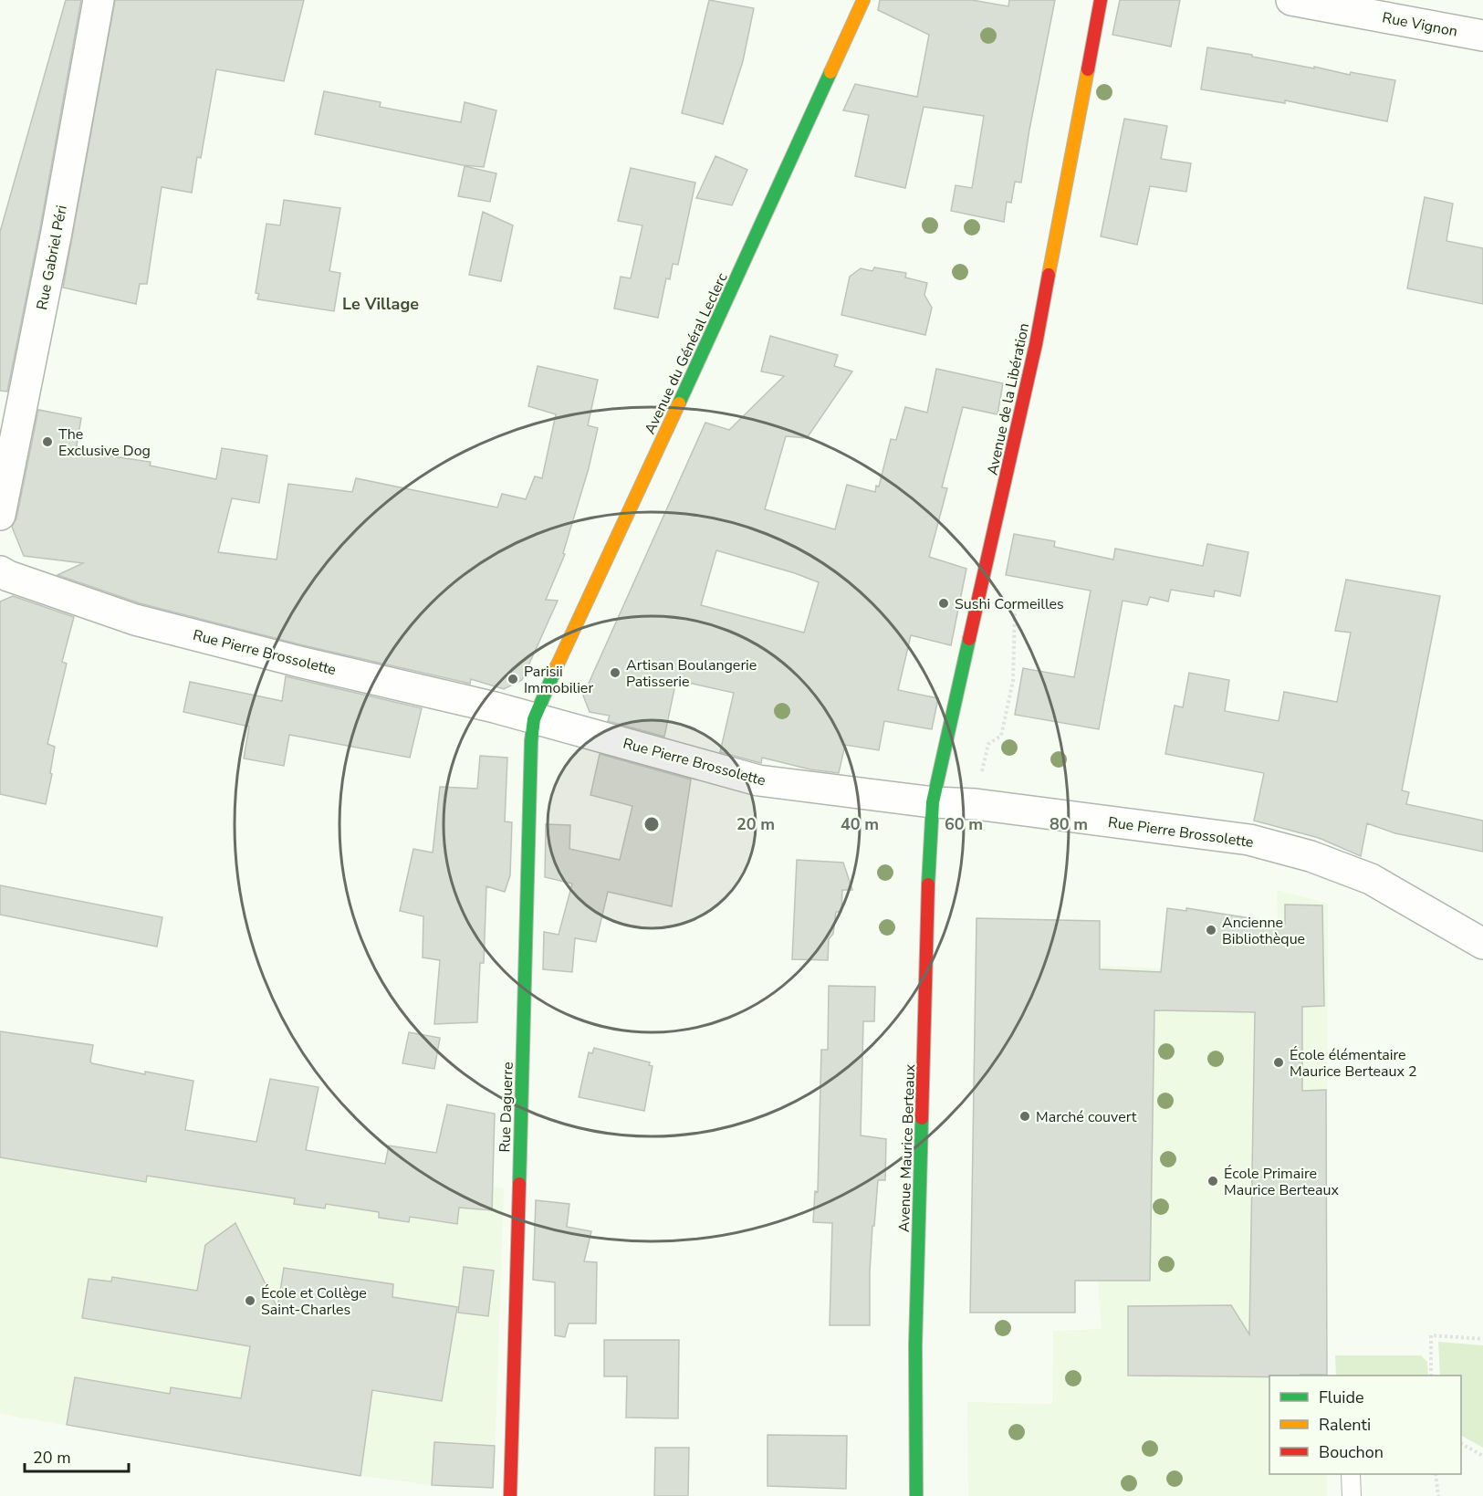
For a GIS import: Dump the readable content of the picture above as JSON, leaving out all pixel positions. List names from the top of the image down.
{
  "streets": {
    "street": [
      "Rue Vignon",
      "Rue Gabriel Péri",
      "Avenue du Général Leclerc",
      "Avenue de la Libération",
      "Rue Pierre Brossolette",
      "Rue Daguerre",
      "Avenue Maurice Berteaux"
    ]
  },
  "crossings": [
    ["Avenue du Général Leclerc", "Rue Pierre Brossolette"],
    ["Avenue du Général Leclerc", "Rue Daguerre"],
    ["Avenue de la Libération", "Rue Pierre Brossolette"],
    ["Avenue de la Libération", "Avenue Maurice Berteaux"],
    ["Rue Pierre Brossolette", "Rue Daguerre"],
    ["Rue Pierre Brossolette", "Avenue Maurice Berteaux"]
  ],
  "districts": ["Le Village"],
  "places": [
    "The Exclusive Dog",
    "Sushi Cormeilles",
    "Artisan Boulangerie Patisserie",
    "Parisii Immobilier",
    "Ancienne Bibliothèque",
    "École élémentaire Maurice Berteaux 2",
    "Marché couvert",
    "École Primaire Maurice Berteaux",
    "École et Collège Saint-Charles"
  ],
  "legend": ["Fluide", "Ralenti", "Bouchon"],
  "scale_bar": "20 m",
  "rings": [
    "20 m",
    "40 m",
    "60 m",
    "80 m"
  ]
}
